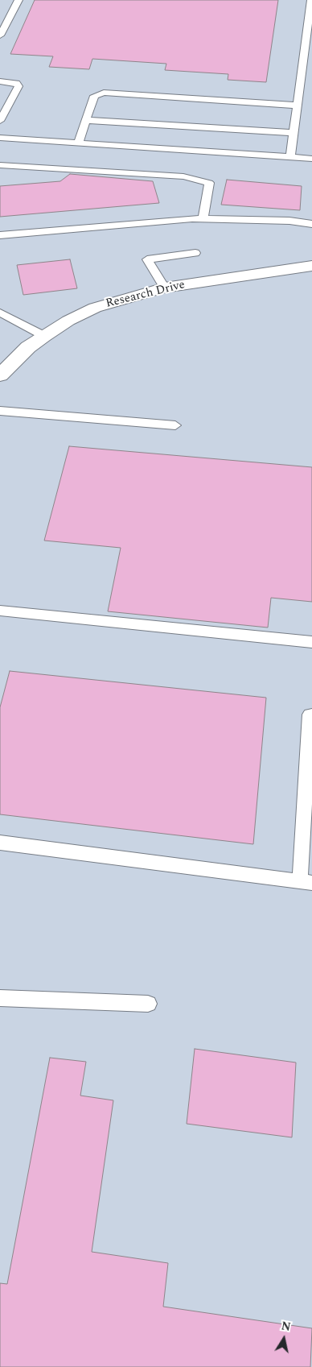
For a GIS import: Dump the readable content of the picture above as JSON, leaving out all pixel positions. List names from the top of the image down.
{
  "streets": {
    "street": ["Research Drive"]
  },
  "north": "top"
}
